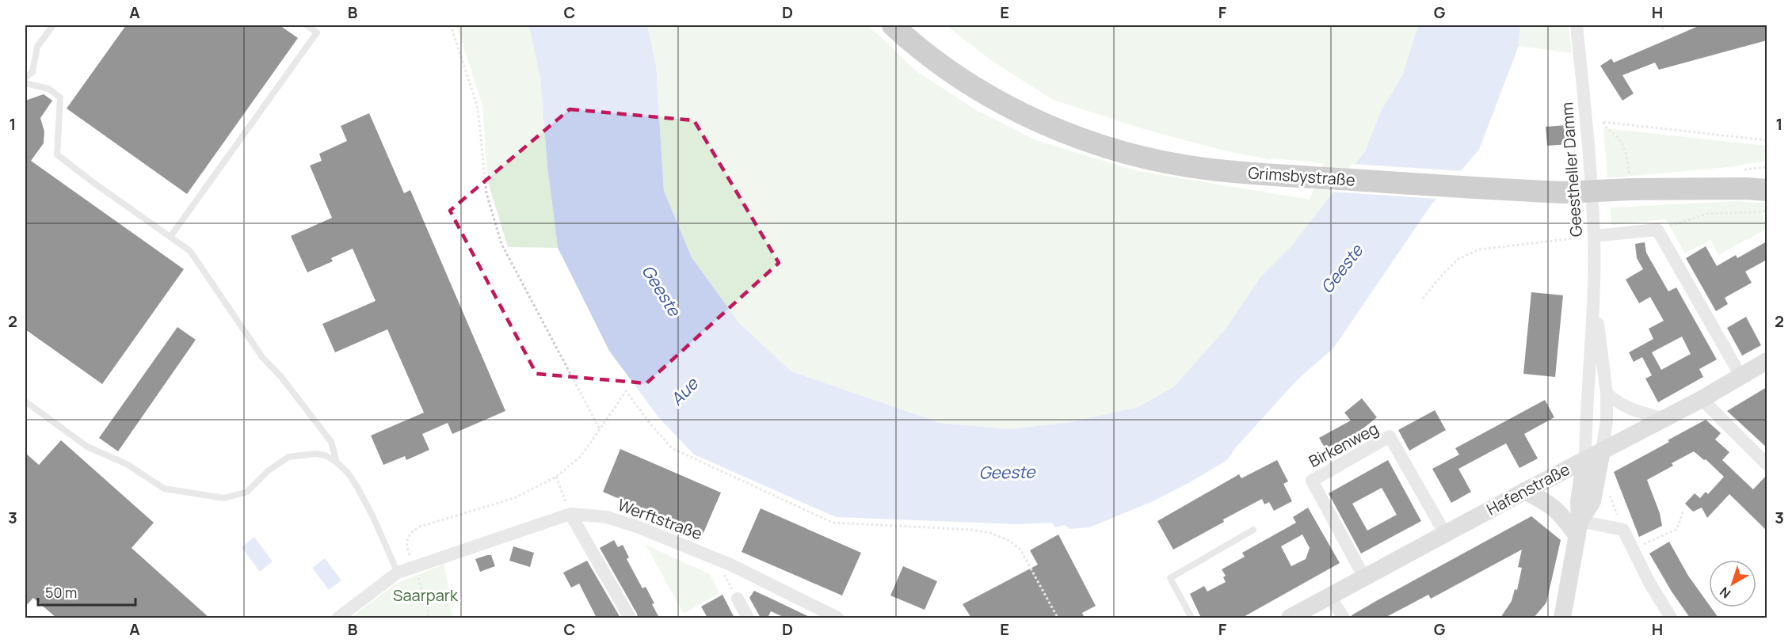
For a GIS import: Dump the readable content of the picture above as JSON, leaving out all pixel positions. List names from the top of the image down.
{
  "streets": {
    "highway": ["Grimsbystraße"],
    "main road": ["Hafenstraße"],
    "street": ["Geestheller Damm", "Birkenweg", "Werftstraße"]
  },
  "crossings": [
    ["Geestheller Damm", "Hafenstraße"],
    ["Birkenweg", "Hafenstraße"]
  ],
  "water": ["Geeste", "Aue"],
  "parks": ["Saarpark"],
  "scale_bar": "50 m",
  "north": "bottom left",
  "grid": {
    "columns": [
      "A",
      "B",
      "C",
      "D",
      "E",
      "F",
      "G",
      "H"
    ],
    "rows": ["1", "2", "3"]
  }
}
